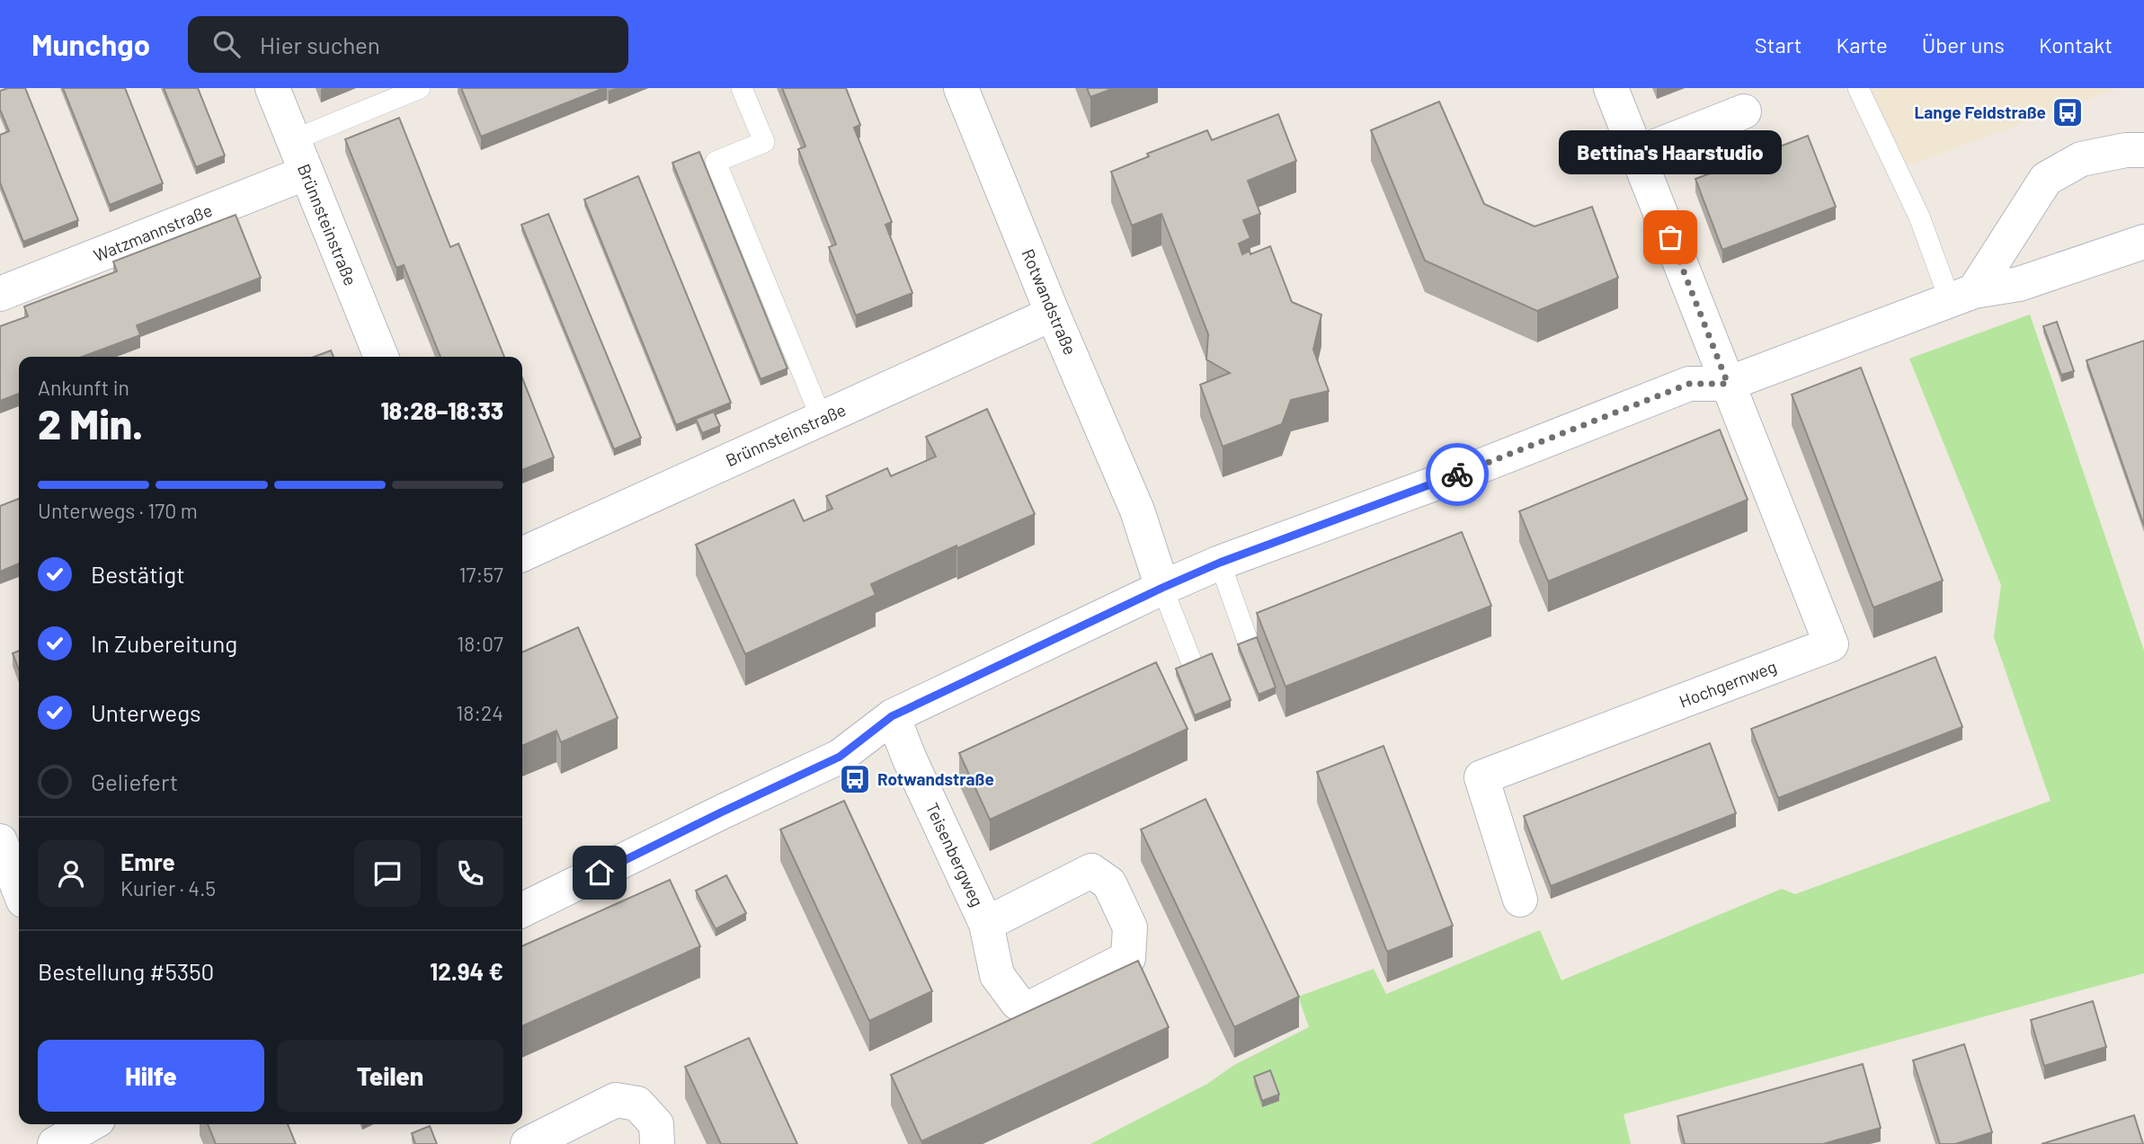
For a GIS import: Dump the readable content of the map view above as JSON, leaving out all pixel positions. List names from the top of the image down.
{
  "streets": {
    "street": [
      "Brünnsteinstraße",
      "Watzmannstraße",
      "Rotwandstraße",
      "Hochgernweg",
      "Teisenbergweg"
    ]
  },
  "crossings": [
    ["Brünnsteinstraße", "Watzmannstraße"],
    ["Brünnsteinstraße", "Rotwandstraße"]
  ],
  "places": {
    "bus stop": ["Lange Feldstraße", "Rotwandstraße"],
    "other": ["Bettina's Haarstudio"]
  },
  "page": {
    "header": "Munchgo",
    "search": "Hier suchen",
    "nav": [
      "Start",
      "Karte",
      "Über uns",
      "Kontakt"
    ],
    "bubble": "Bettina's Haarstudio",
    "heading": ["2 Min.", "Ankunft in", "18:28–18:33"],
    "panel": [
      "Emre",
      "Kurier · 4.5",
      "Bestellung #5350",
      "12.94 €"
    ],
    "bar": "Unterwegs · 170 m",
    "list": [
      ["Bestätigt", "17:57"],
      ["In Zubereitung", "18:07"],
      ["Unterwegs", "18:24"],
      "Geliefert"
    ],
    "buttons": ["Hilfe", "Teilen"]
  }
}
